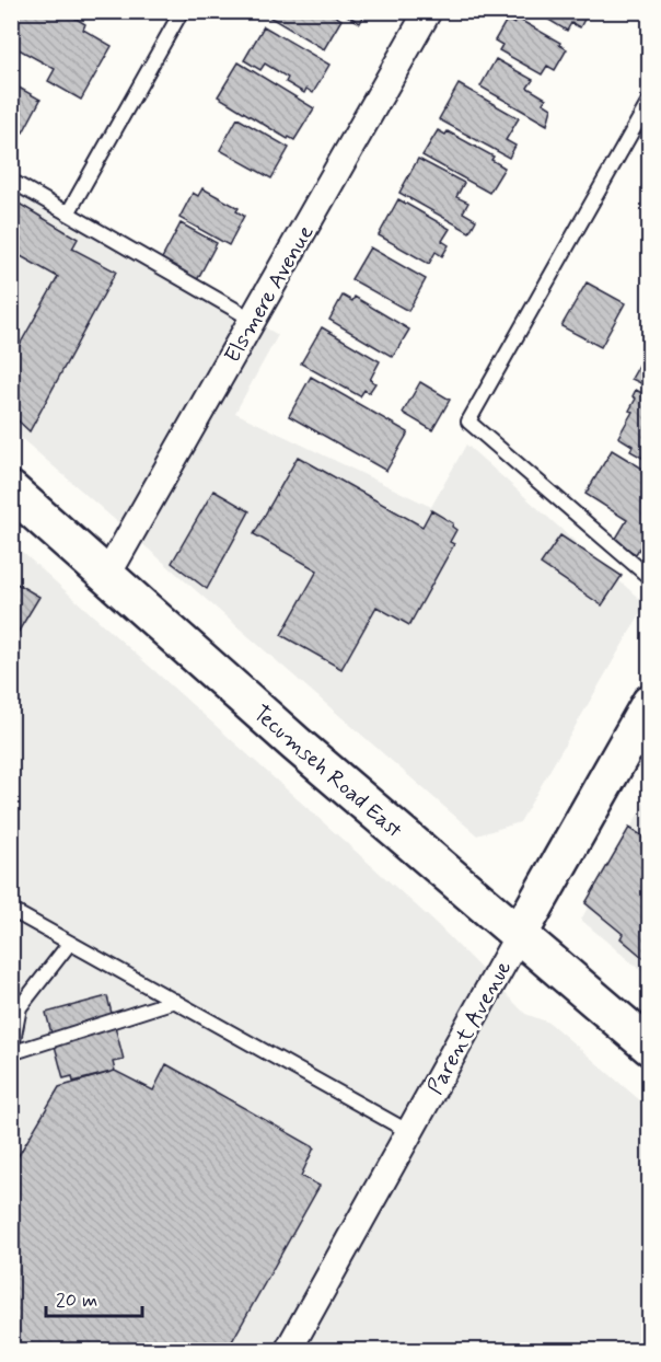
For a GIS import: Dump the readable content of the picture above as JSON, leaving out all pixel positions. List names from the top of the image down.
{
  "streets": {
    "main road": ["Tecumseh Road East", "Parent Avenue"],
    "street": ["Elsmere Avenue"]
  },
  "crossings": [
    ["Elsmere Avenue", "Tecumseh Road East"],
    ["Tecumseh Road East", "Parent Avenue"]
  ],
  "scale_bar": "20 m"
}
